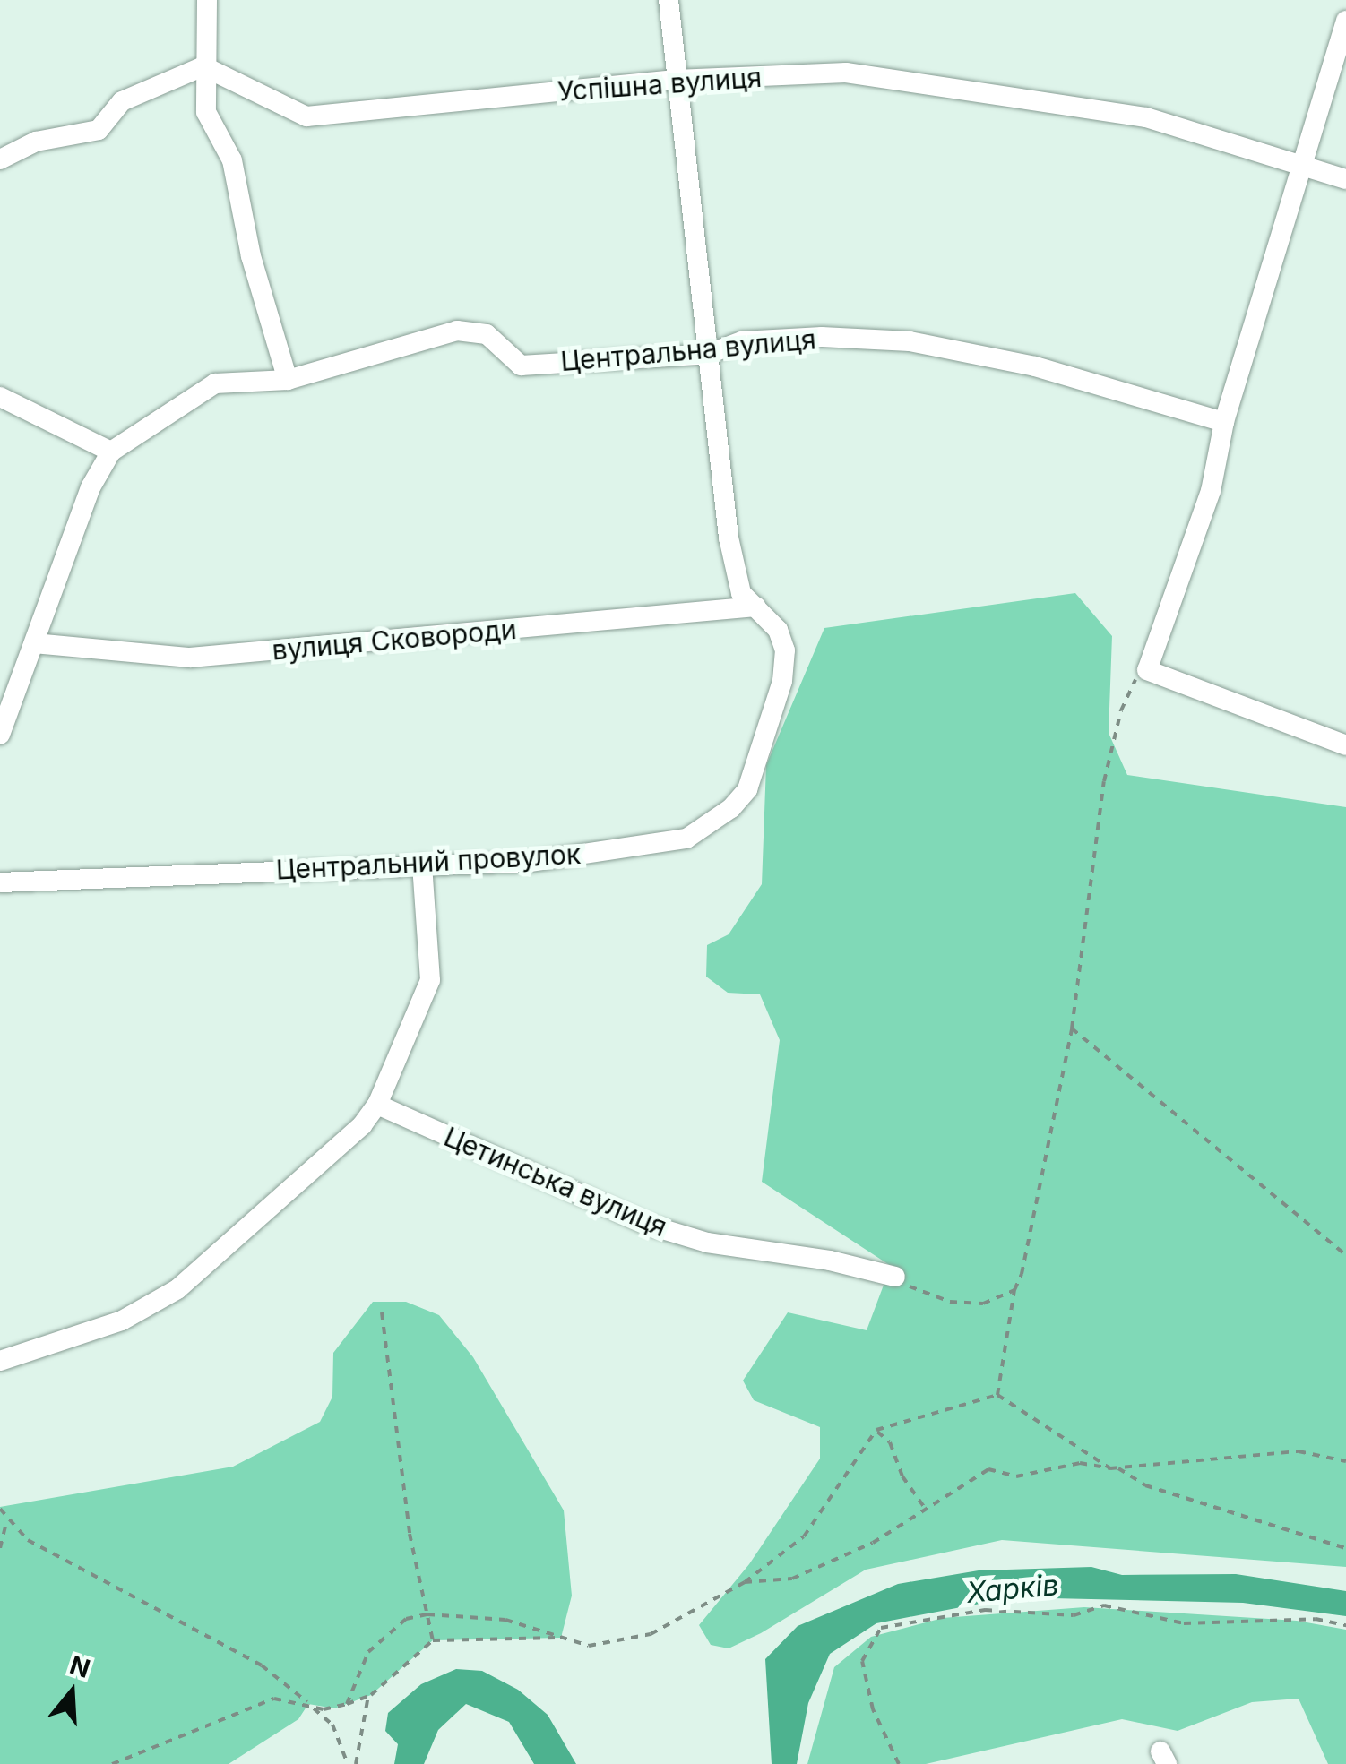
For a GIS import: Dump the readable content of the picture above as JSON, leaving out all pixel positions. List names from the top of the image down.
{
  "streets": {
    "street": [
      "Успішна вулиця",
      "Центральна вулиця",
      "вулиця Сковороди",
      "Центральний провулок",
      "Цетинська вулиця"
    ]
  },
  "crossings": [
    ["Успішна вулиця", "Центральний провулок"],
    ["Центральна вулиця", "вулиця Сковороди"],
    ["Центральна вулиця", "Центральний провулок"],
    ["вулиця Сковороди", "Центральний провулок"]
  ],
  "water": ["Харків"],
  "north": "top"
}
